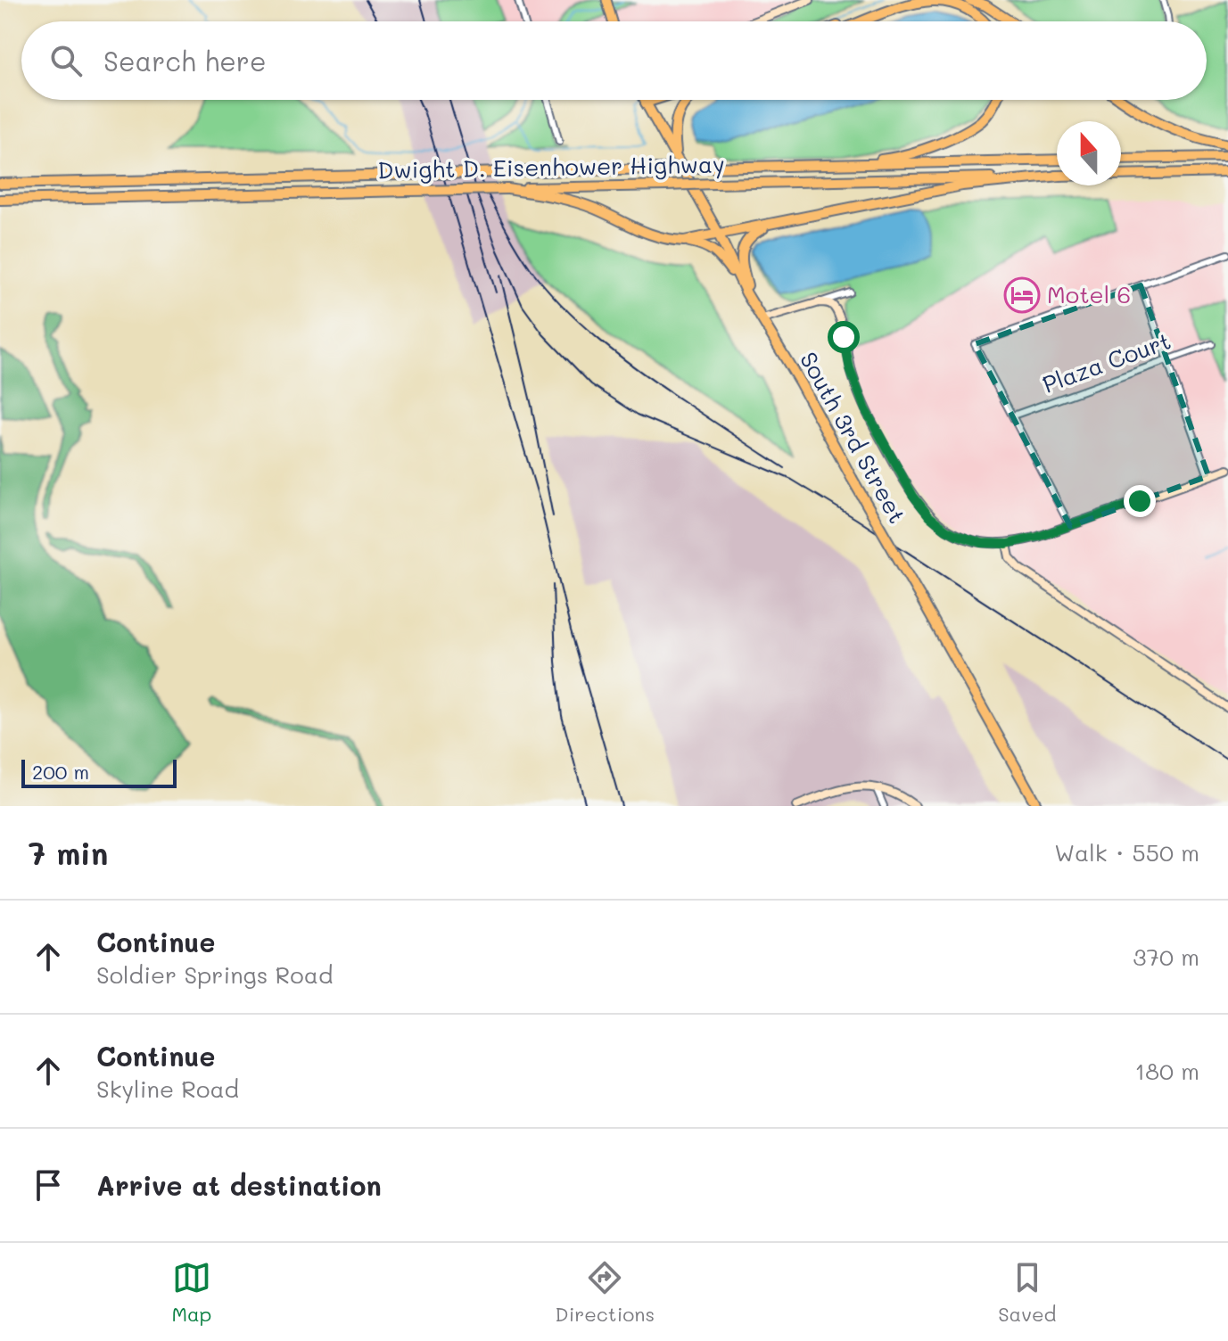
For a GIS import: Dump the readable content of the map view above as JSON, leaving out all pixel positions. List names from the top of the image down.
{
  "streets": {
    "highway": ["Dwight D. Eisenhower Highway", "South 3rd Street"],
    "street": ["Plaza Court"]
  },
  "places": {
    "hotel": ["Motel 6"]
  },
  "scale_bar": "200 m",
  "north": "top",
  "page": {
    "search": "Search here",
    "scale": "200 m",
    "heading": ["7 min", "Walk · 550 m"],
    "list": [
      ["Continue", "Soldier Springs Road", "370 m"],
      ["Continue", "Skyline Road", "180 m"],
      "Arrive at destination"
    ],
    "nav": ["Map", "Directions", "Saved"]
  }
}
